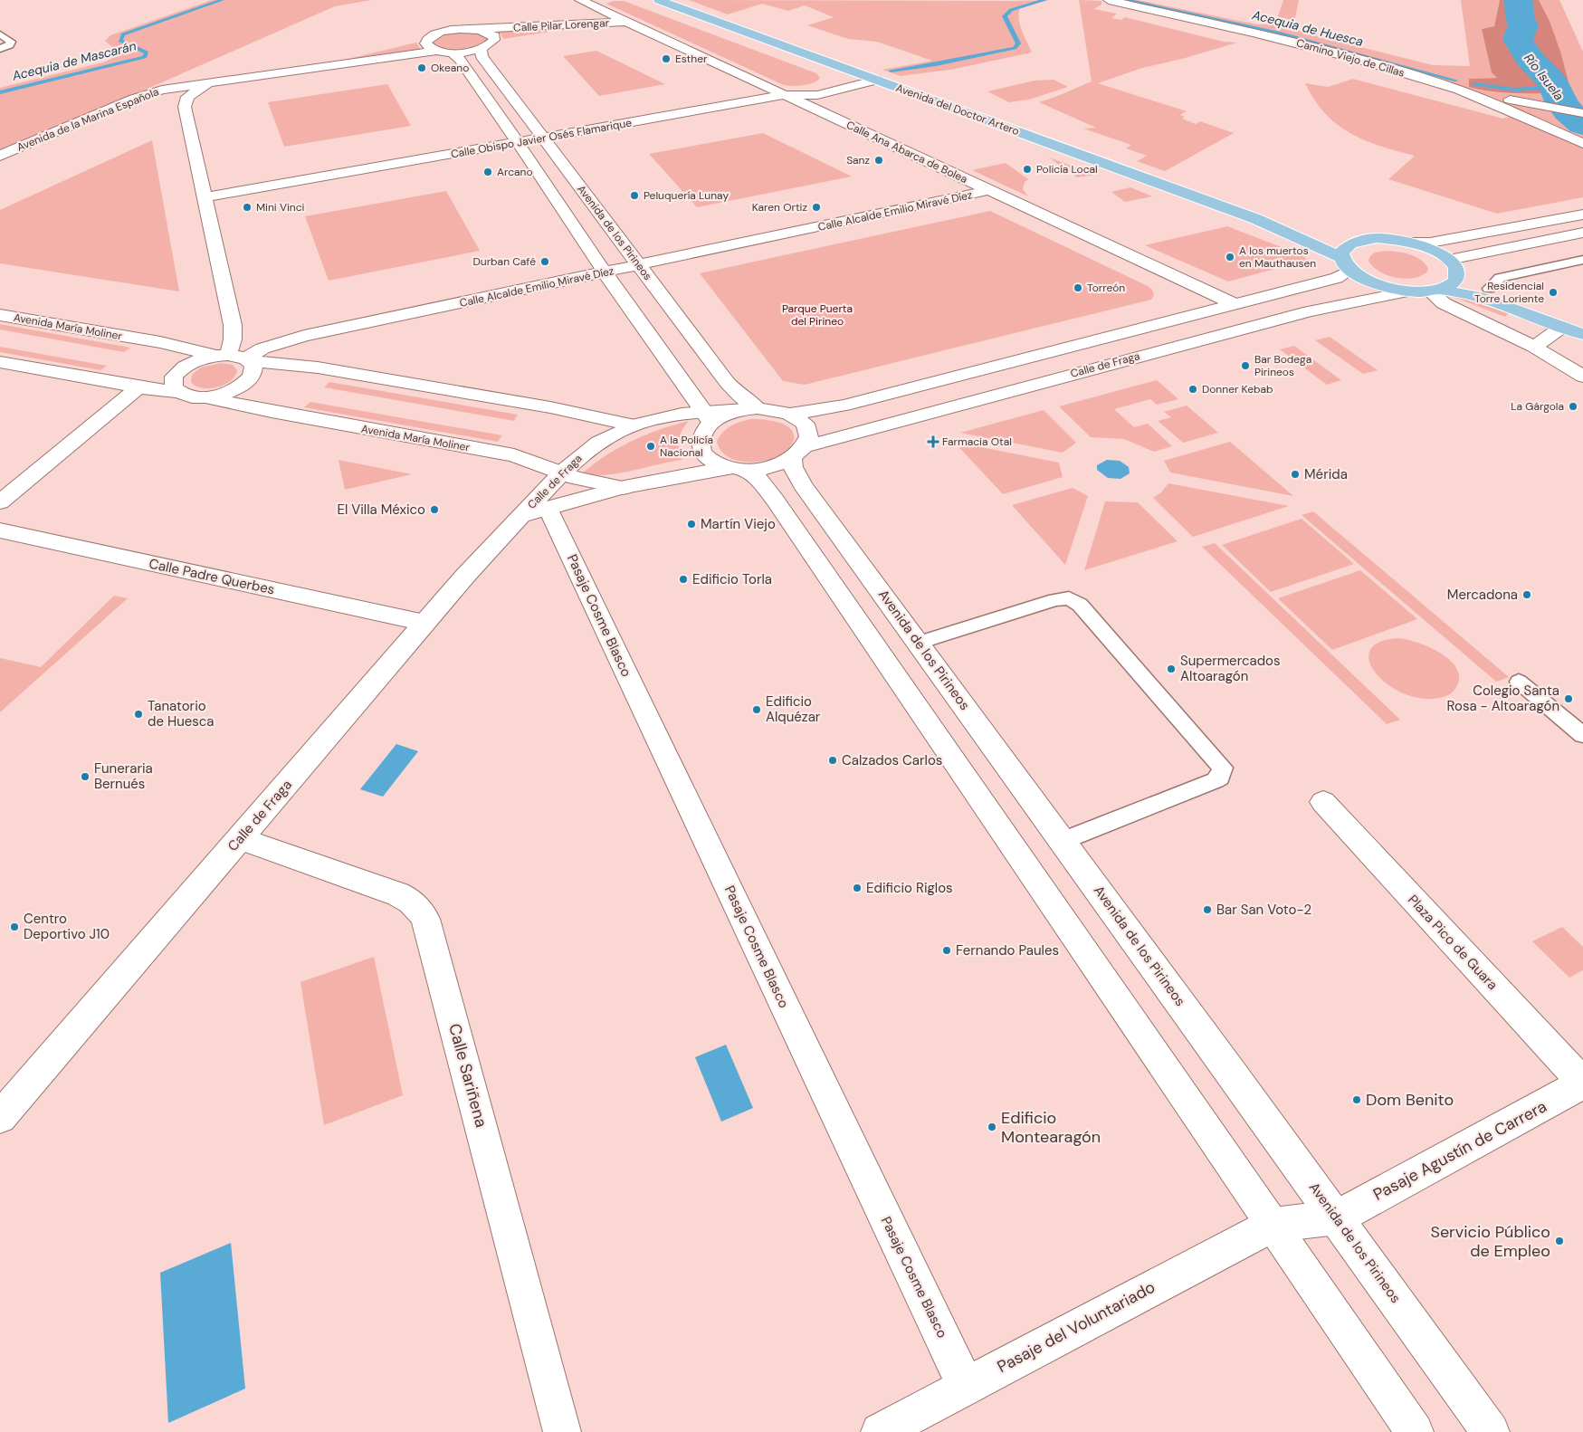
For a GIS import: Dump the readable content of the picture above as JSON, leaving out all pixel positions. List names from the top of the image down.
{
  "streets": {
    "main road": ["Avenida del Doctor Artero"],
    "street": [
      "Calle Pilar Lorengar",
      "Camino Viejo de Cillas",
      "Avenida de la Marina Española",
      "Calle Obispo Javier Osés Flamarique",
      "Calle Ana Abarca de Bolea",
      "Calle Alcalde Emilio Miravé Díez",
      "Avenida de los Pirineos",
      "Avenida María Moliner",
      "Calle de Fraga",
      "Calle Padre Querbes",
      "Pasaje Cosme Blasco",
      "Plaza Pico de Guara",
      "Calle Sariñena",
      "Pasaje Agustín de Carrera",
      "Pasaje del Voluntariado"
    ]
  },
  "crossings": [
    ["Calle Pilar Lorengar", "Calle Ana Abarca de Bolea"],
    ["Calle Pilar Lorengar", "Avenida de los Pirineos"],
    ["Avenida del Doctor Artero", "Calle Obispo Javier Osés Flamarique"],
    ["Avenida del Doctor Artero", "Calle de Fraga"],
    ["Calle Obispo Javier Osés Flamarique", "Calle Ana Abarca de Bolea"],
    ["Calle Obispo Javier Osés Flamarique", "Avenida de los Pirineos"],
    ["Calle Ana Abarca de Bolea", "Calle Alcalde Emilio Miravé Díez"],
    ["Calle Ana Abarca de Bolea", "Calle de Fraga"],
    ["Calle Alcalde Emilio Miravé Díez", "Avenida de los Pirineos"],
    ["Calle Alcalde Emilio Miravé Díez", "Avenida María Moliner"],
    ["Avenida de los Pirineos", "Calle de Fraga"],
    ["Avenida de los Pirineos", "Pasaje Agustín de Carrera"],
    ["Avenida María Moliner", "Calle de Fraga"],
    ["Calle de Fraga", "Calle Padre Querbes"],
    ["Calle de Fraga", "Pasaje Cosme Blasco"],
    ["Calle de Fraga", "Calle Sariñena"],
    ["Pasaje Cosme Blasco", "Pasaje del Voluntariado"],
    ["Plaza Pico de Guara", "Pasaje Agustín de Carrera"]
  ],
  "water": ["Acequia de Huesca", "Acequia de Mascarán", "Río Isuela"],
  "parks": ["Parque Puerta del Pirineo"],
  "places": {
    "other": [
      "Esther",
      "Okeano",
      "Sanz",
      "Policía Local",
      "Arcano",
      "Peluquería Lunay",
      "Mini Vinci",
      "Karen Ortiz",
      "A los muertos en Mauthausen",
      "Durban Café",
      "Torreón",
      "Residencial Torre Loriente",
      "Bar Bodega Pirineos",
      "Donner Kebab",
      "La Gárgola",
      "A la Policía Nacional",
      "Mérida",
      "El Villa México",
      "Martín Viejo",
      "Edificio Torla",
      "Mercadona",
      "Supermercados Altoaragón",
      "Colegio Santa Rosa - Altoaragón",
      "Edificio Alquézar",
      "Tanatorio de Huesca",
      "Calzados Carlos",
      "Funeraria Bernués",
      "Edificio Riglos",
      "Bar San Voto-2",
      "Centro Deportivo J10",
      "Fernando Paules",
      "Dom Benito",
      "Edificio Montearagón",
      "Servicio Público de Empleo"
    ],
    "health": ["Farmacia Otal"]
  }
}
